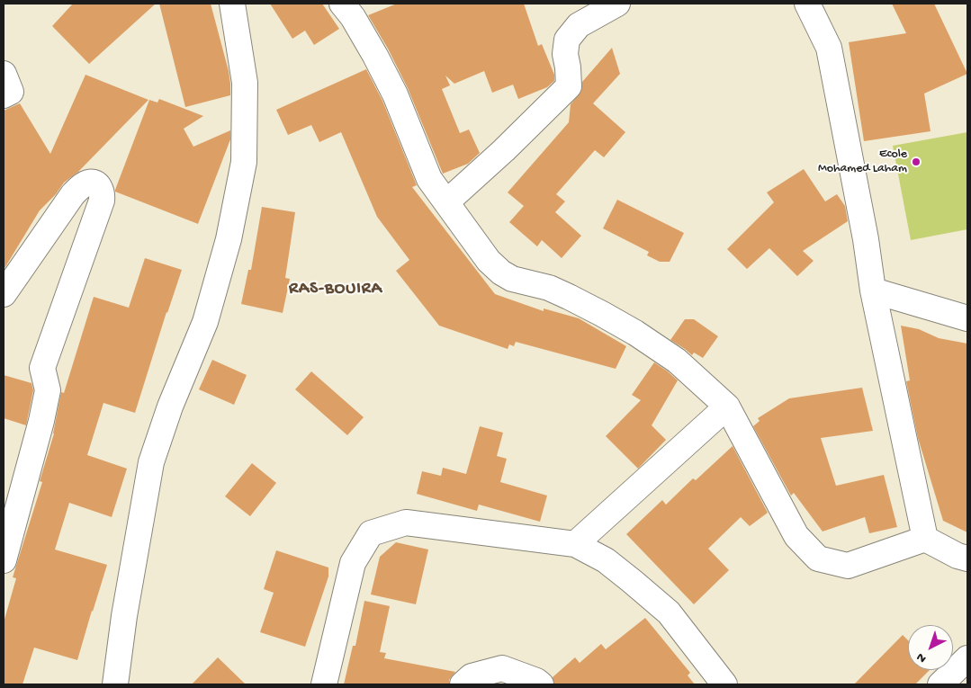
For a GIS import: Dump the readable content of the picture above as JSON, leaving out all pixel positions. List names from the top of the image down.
{
  "districts": ["RAS-BOUIRA"],
  "places": ["Ecole Mohamed Laham"],
  "north": "bottom left"
}
